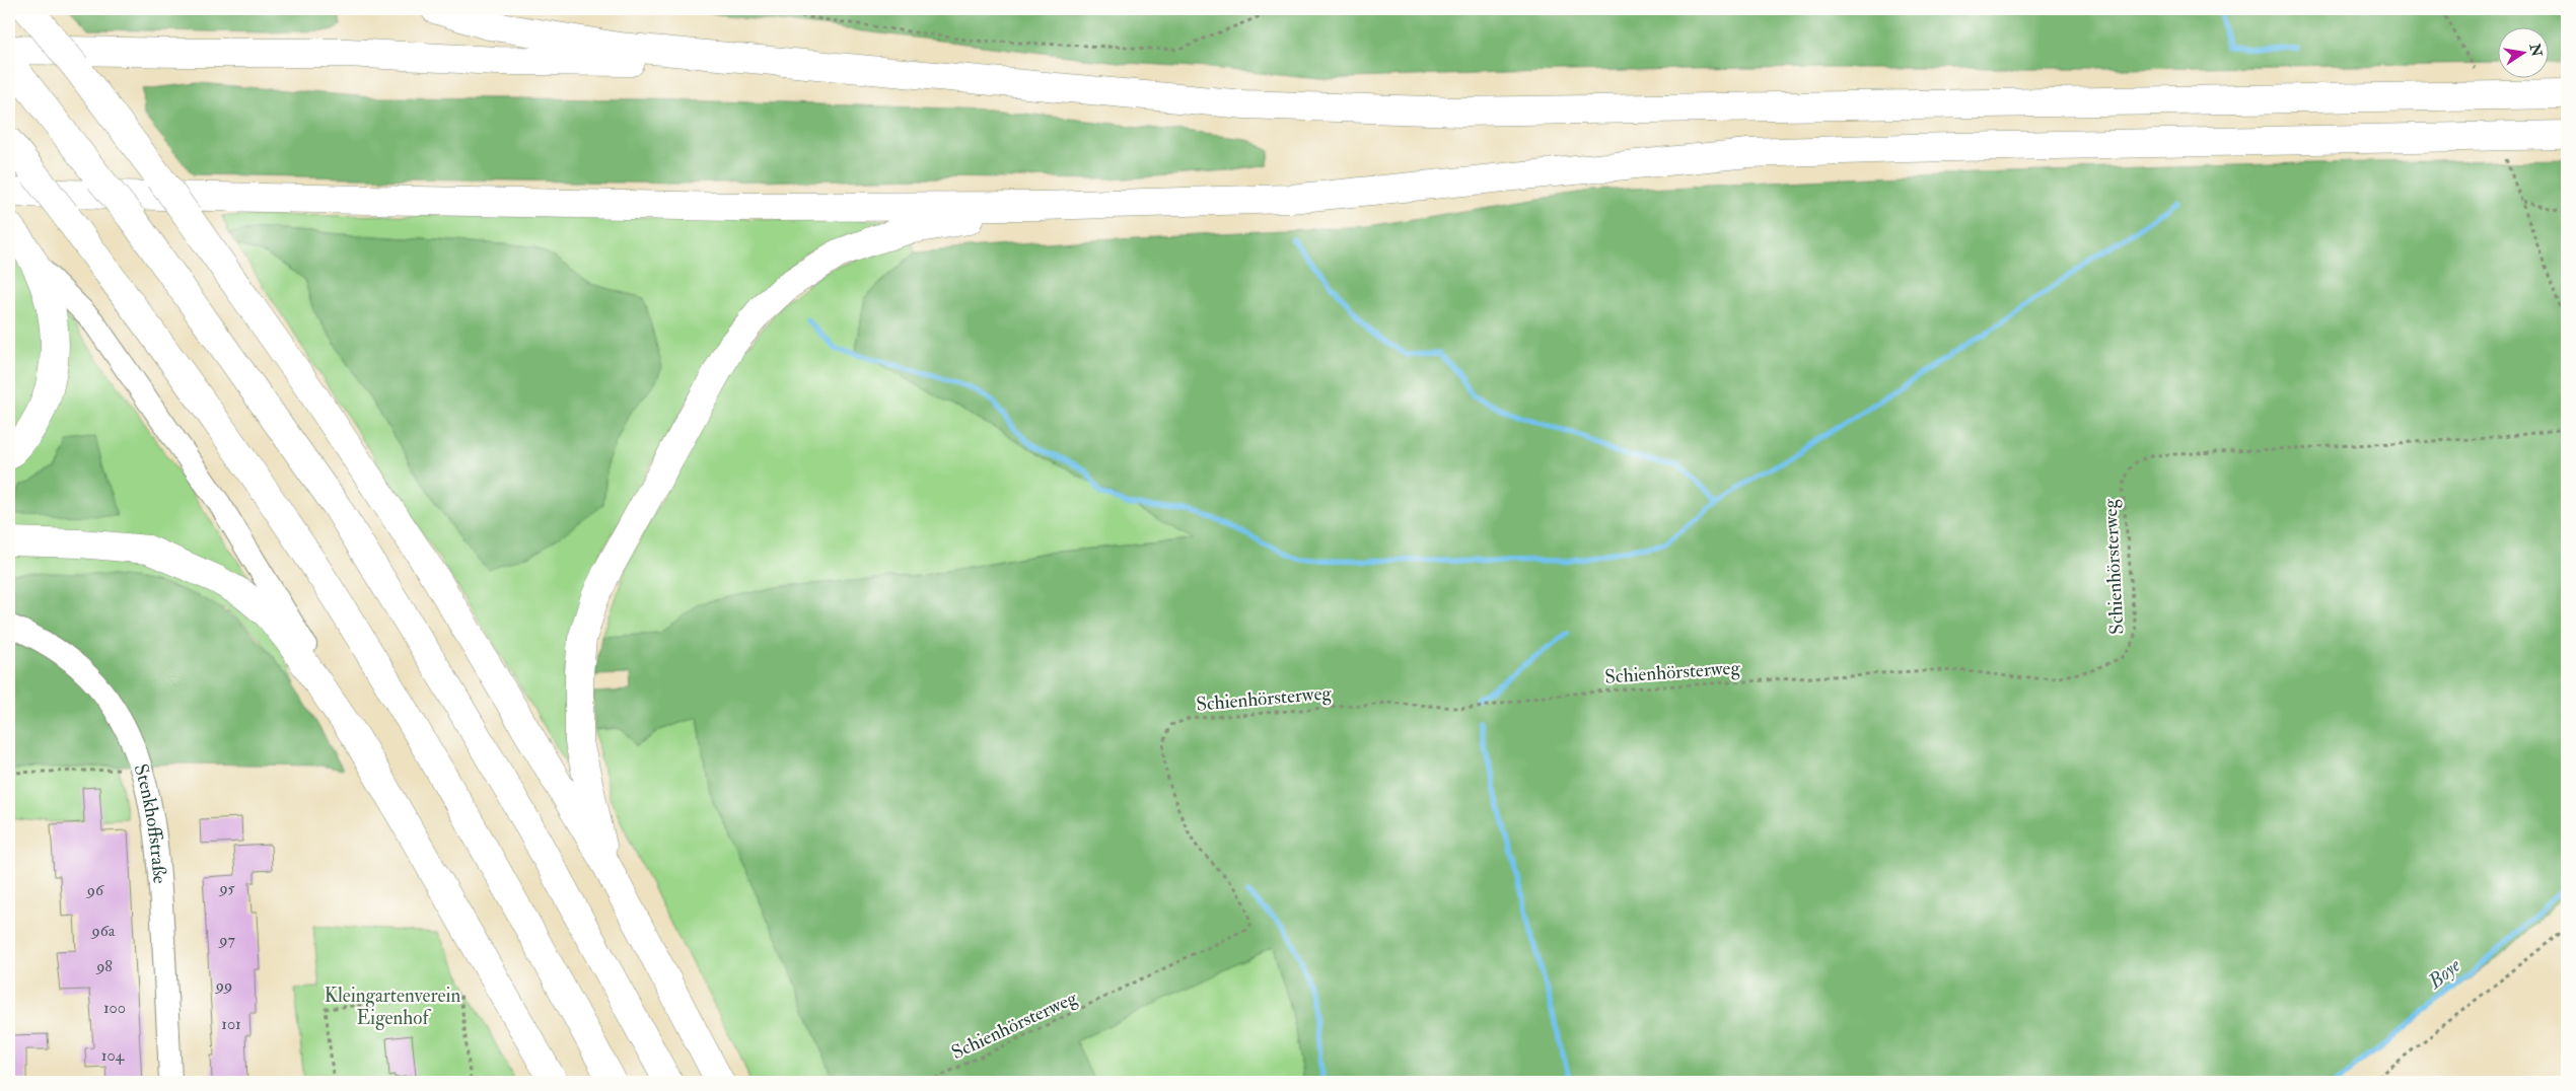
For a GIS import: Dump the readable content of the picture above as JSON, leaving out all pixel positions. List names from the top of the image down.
{
  "streets": {
    "street": ["Stenkhoffstraße"],
    "path": ["Schienhörsterweg"]
  },
  "water": ["Boye"],
  "parks": ["Kleingartenverein Eigenhof"],
  "house_numbers": [
    "95",
    "96",
    "96a",
    "97",
    "98",
    "99",
    "100",
    "101",
    "104"
  ],
  "north": "right"
}
